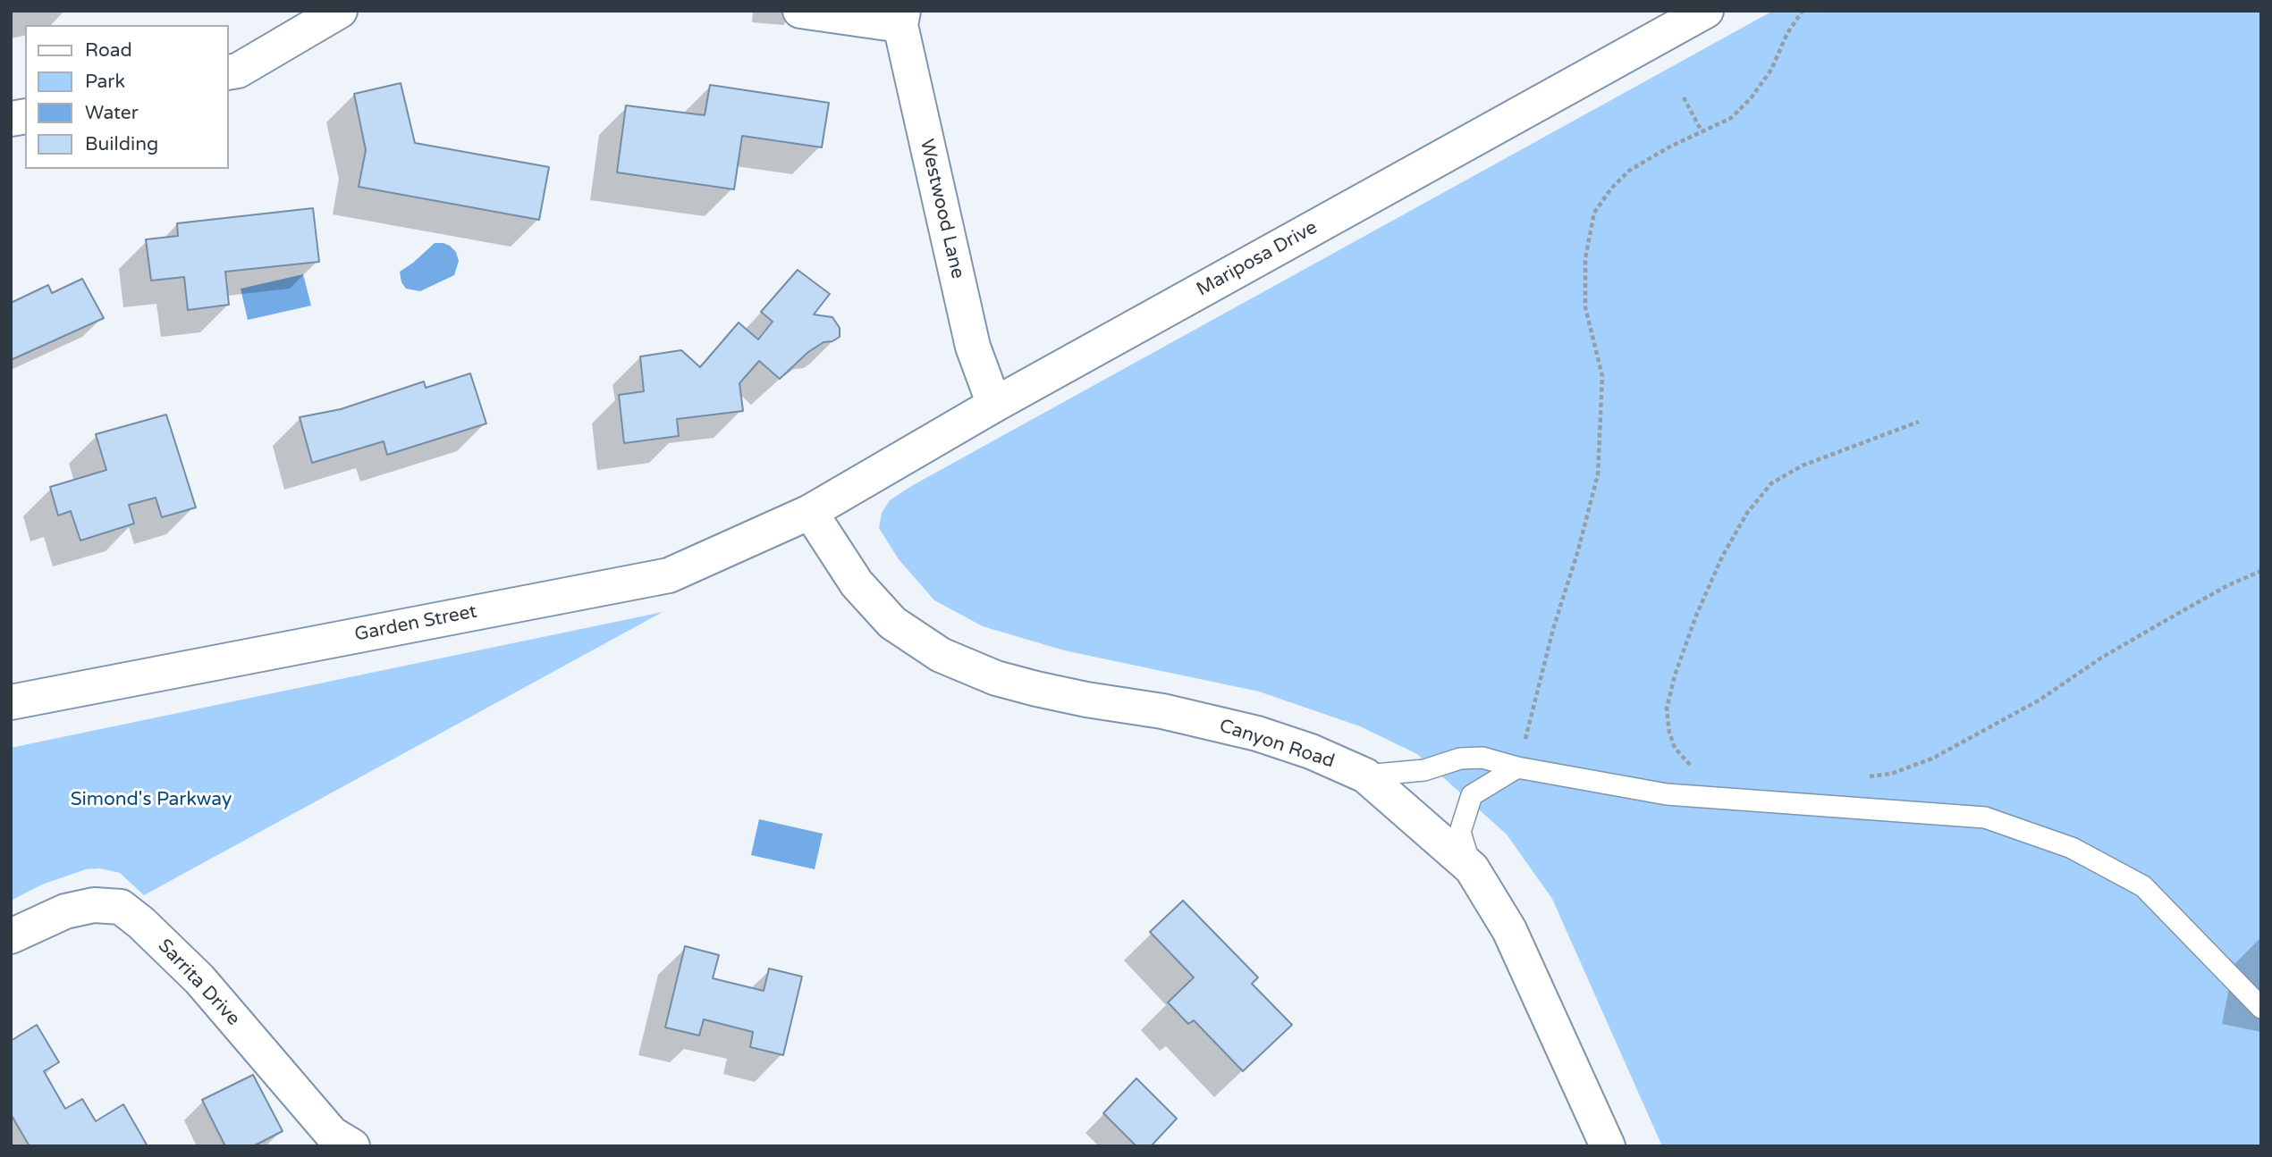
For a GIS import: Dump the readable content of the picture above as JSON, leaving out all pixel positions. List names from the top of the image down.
{
  "streets": {
    "street": [
      "Westwood Lane",
      "Mariposa Drive",
      "Garden Street",
      "Canyon Road",
      "Sarrita Drive"
    ]
  },
  "crossings": [
    ["Westwood Lane", "Mariposa Drive"],
    ["Mariposa Drive", "Garden Street"],
    ["Mariposa Drive", "Canyon Road"],
    ["Garden Street", "Canyon Road"]
  ],
  "parks": ["Simond's Parkway"],
  "legend": [
    "Road",
    "Park",
    "Water",
    "Building"
  ]
}
